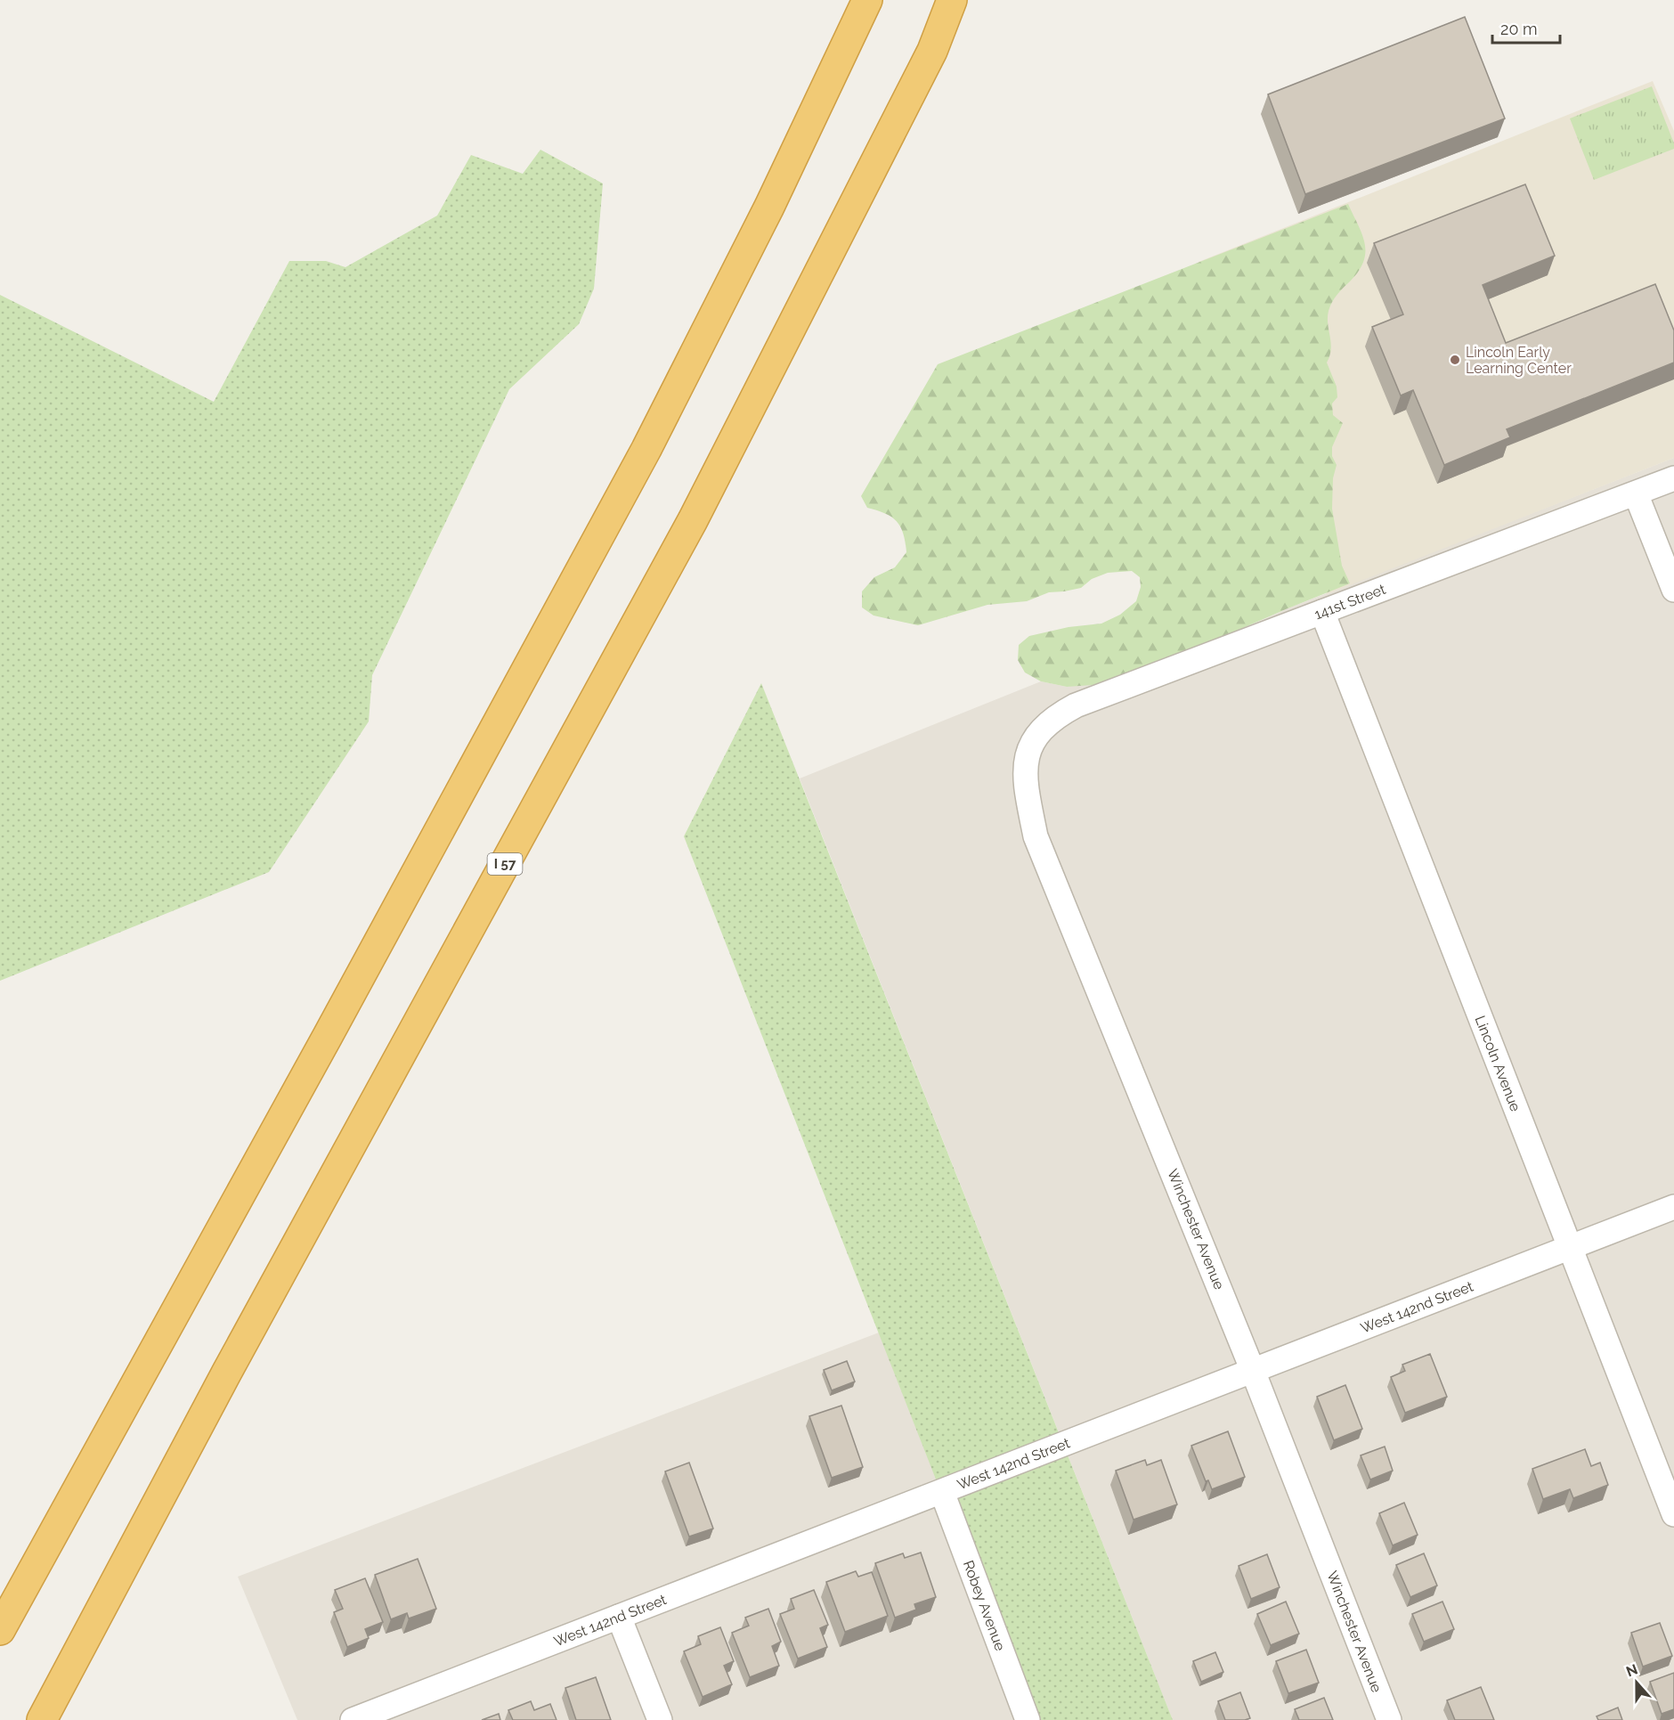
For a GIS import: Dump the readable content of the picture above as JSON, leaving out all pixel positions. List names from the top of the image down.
{
  "streets": {
    "highway": ["I 57"],
    "street": [
      "141st Street",
      "Lincoln Avenue",
      "Winchester Avenue",
      "West 142nd Street",
      "Robey Avenue"
    ]
  },
  "crossings": [
    ["141st Street", "Lincoln Avenue"],
    ["141st Street", "Winchester Avenue"],
    ["Lincoln Avenue", "West 142nd Street"],
    ["Winchester Avenue", "West 142nd Street"],
    ["West 142nd Street", "Robey Avenue"]
  ],
  "places": ["Lincoln Early Learning Center"],
  "scale_bar": "20 m",
  "north": "top"
}
